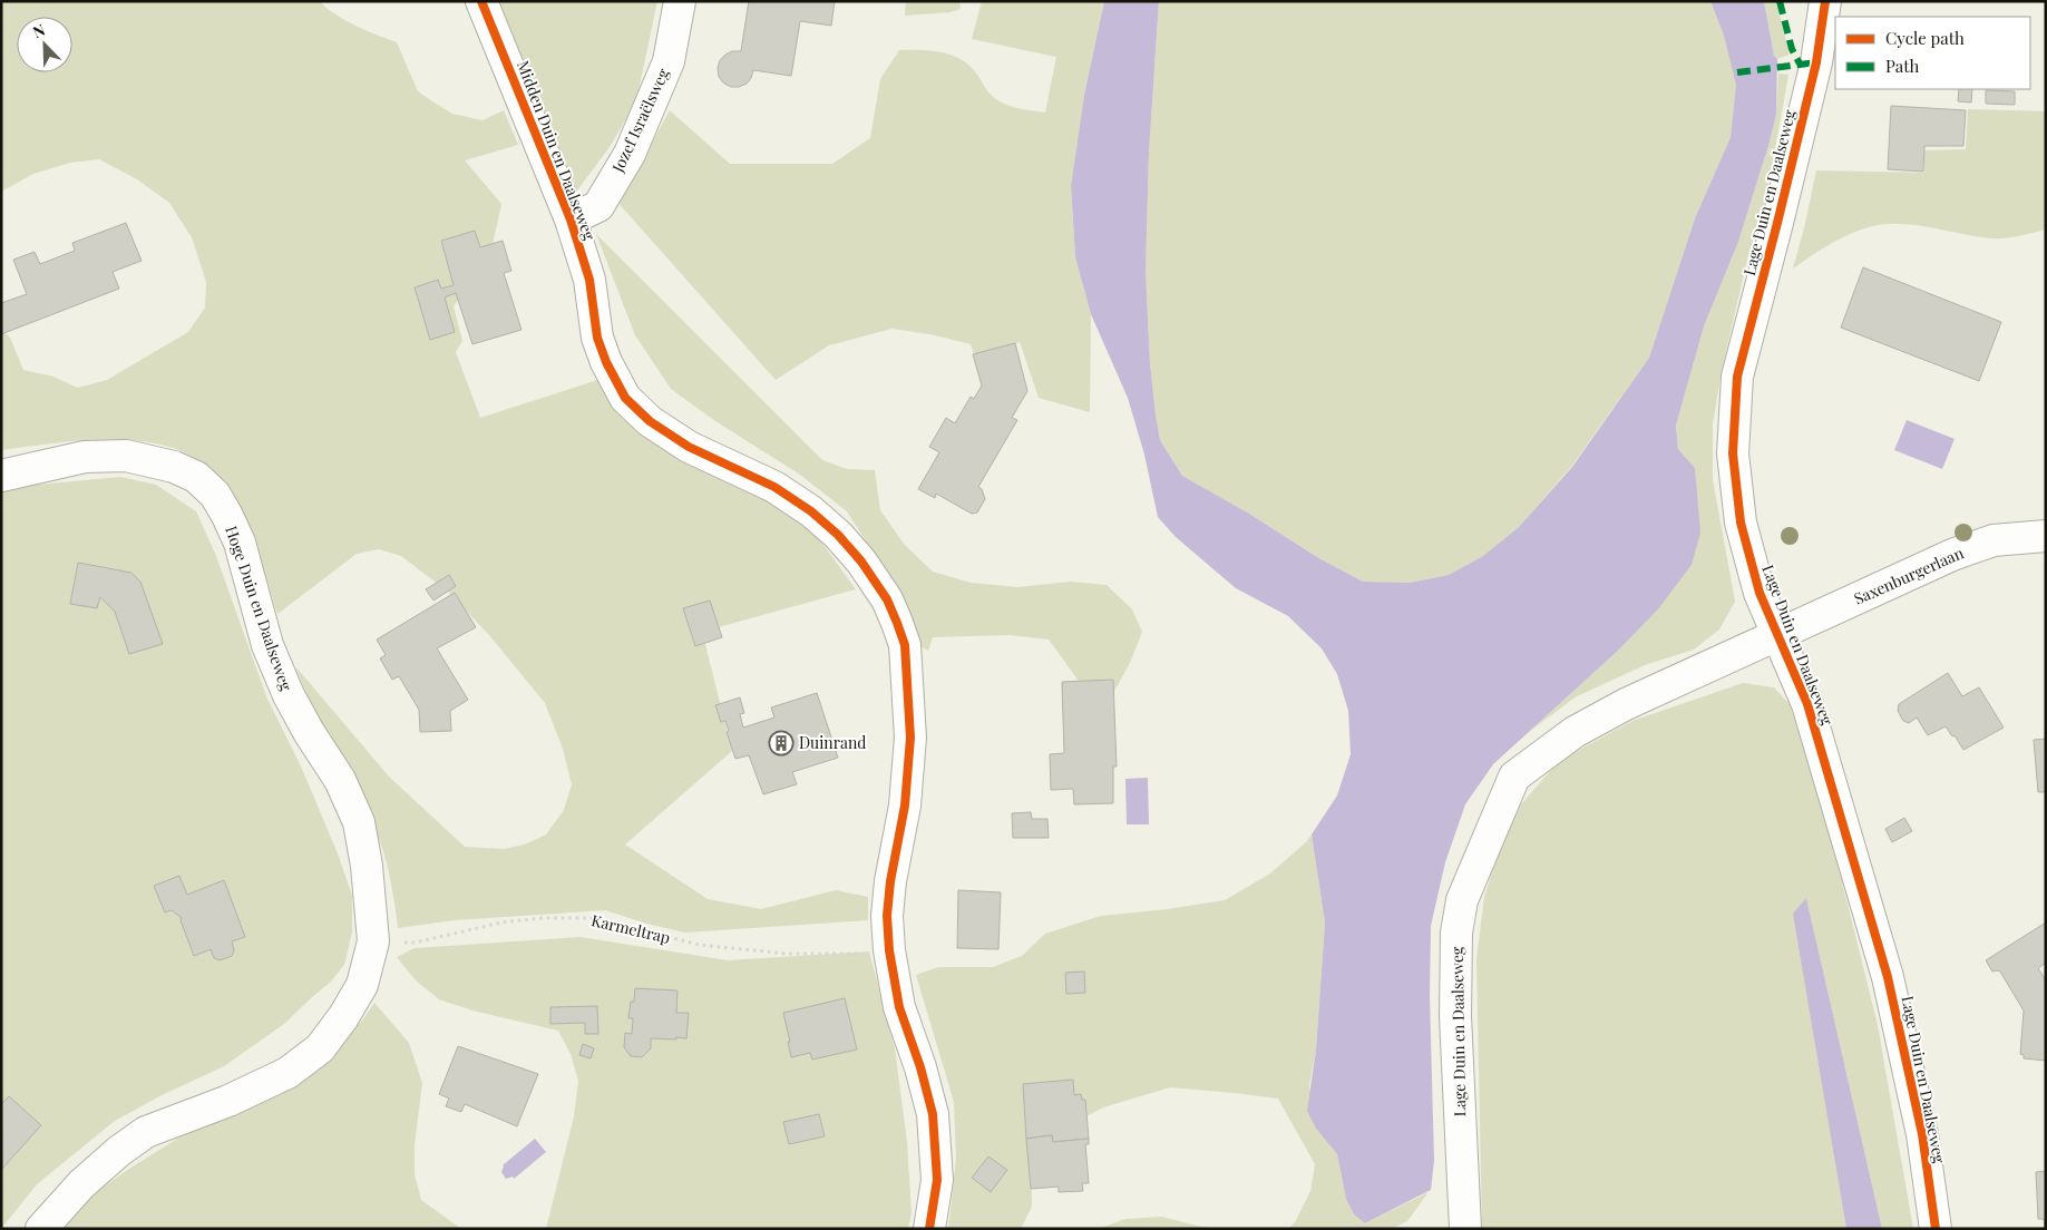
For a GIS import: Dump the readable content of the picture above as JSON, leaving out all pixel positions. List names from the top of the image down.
{
  "streets": {
    "street": [
      "Jozef Israëlsweg",
      "Midden Duin en Daalseweg",
      "Lage Duin en Daalseweg",
      "Saxenburgerlaan",
      "Hoge Duin en Daalseweg"
    ],
    "path": ["Karmeltrap"]
  },
  "crossings": [
    ["Jozef Israëlsweg", "Midden Duin en Daalseweg"],
    ["Midden Duin en Daalseweg", "Karmeltrap"],
    ["Lage Duin en Daalseweg", "Saxenburgerlaan"],
    ["Hoge Duin en Daalseweg", "Karmeltrap"]
  ],
  "places": {
    "building": ["Duinrand"]
  },
  "legend": ["Cycle path", "Path"],
  "north": "top left"
}
